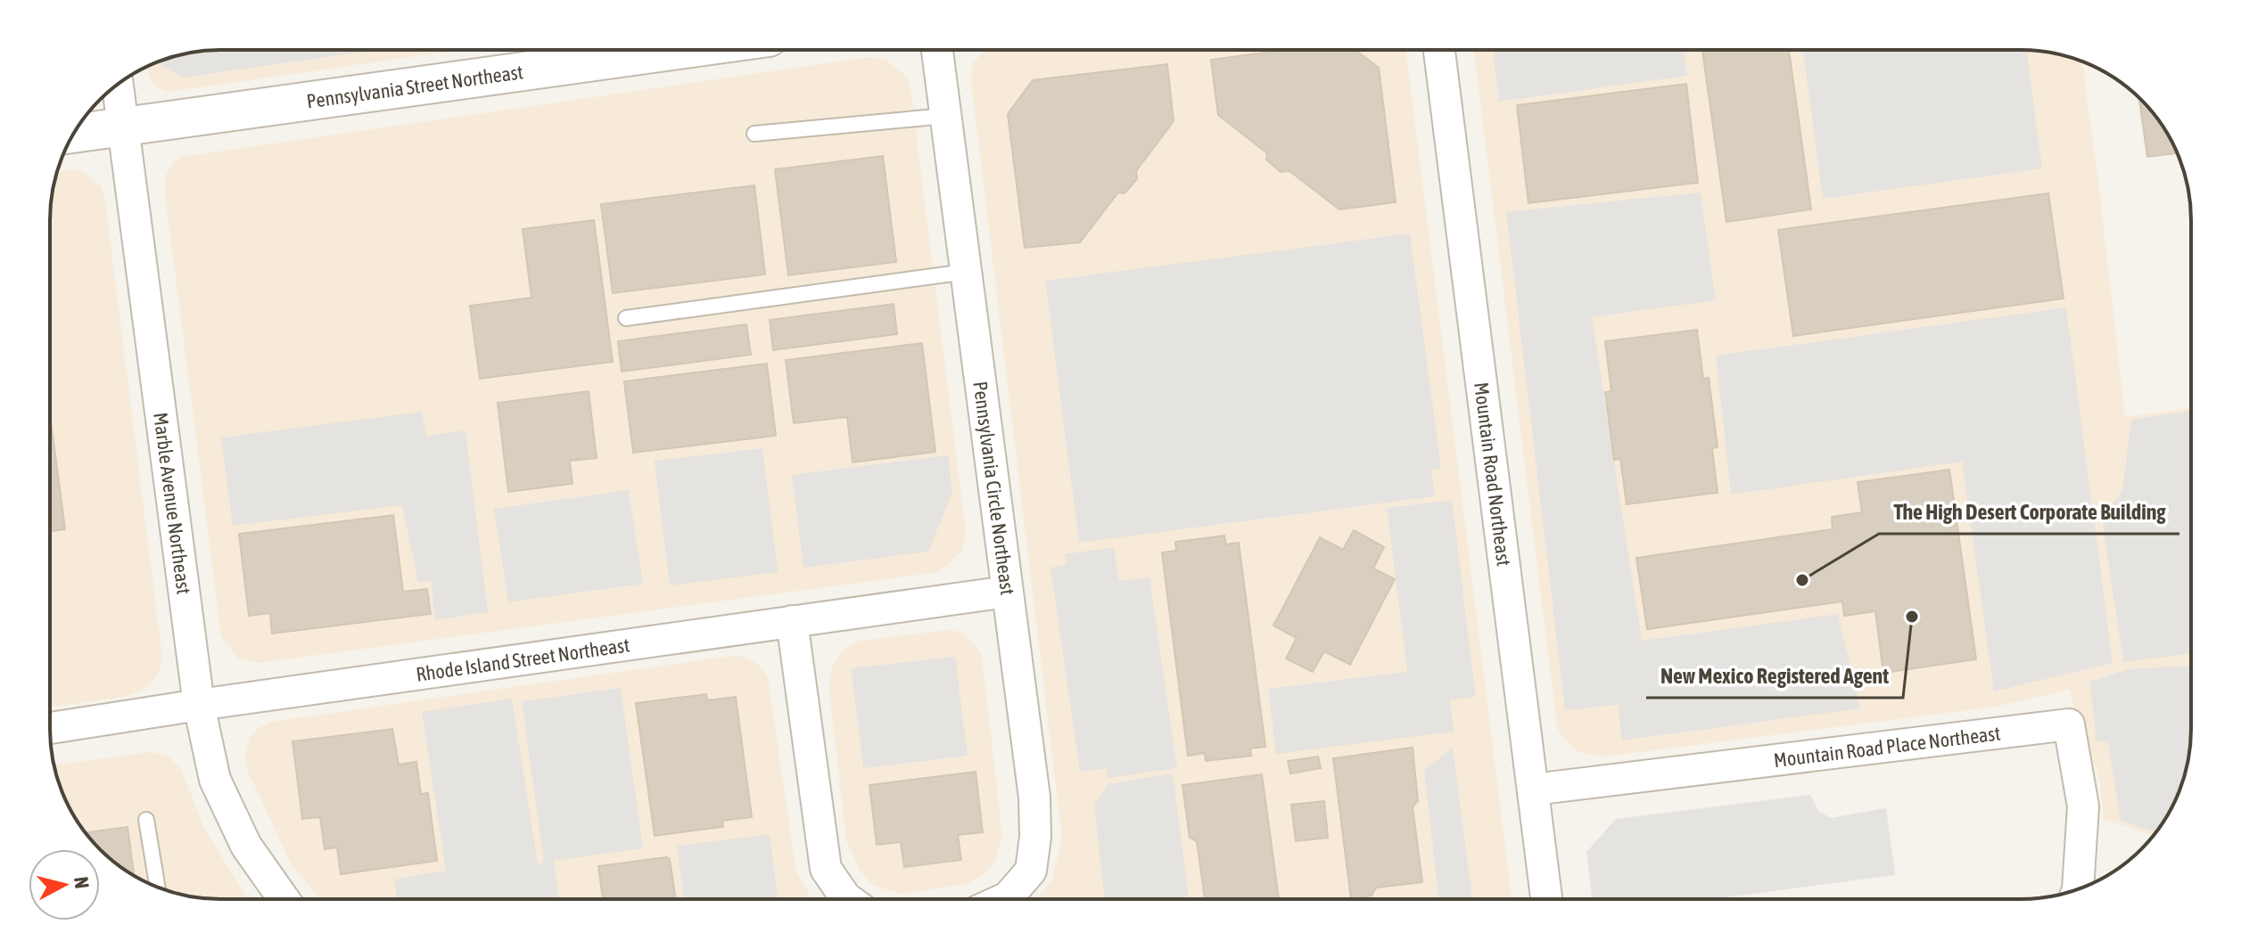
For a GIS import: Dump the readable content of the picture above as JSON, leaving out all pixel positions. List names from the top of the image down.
{
  "streets": {
    "street": [
      "Pennsylvania Street Northeast",
      "Mountain Road Northeast",
      "Pennsylvania Circle Northeast",
      "Marble Avenue Northeast",
      "Rhode Island Street Northeast",
      "Mountain Road Place Northeast"
    ]
  },
  "crossings": [
    ["Pennsylvania Street Northeast", "Marble Avenue Northeast"],
    ["Mountain Road Northeast", "Mountain Road Place Northeast"],
    ["Pennsylvania Circle Northeast", "Rhode Island Street Northeast"],
    ["Marble Avenue Northeast", "Rhode Island Street Northeast"]
  ],
  "places": ["The High Desert Corporate Building", "New Mexico Registered Agent"],
  "north": "right"
}
